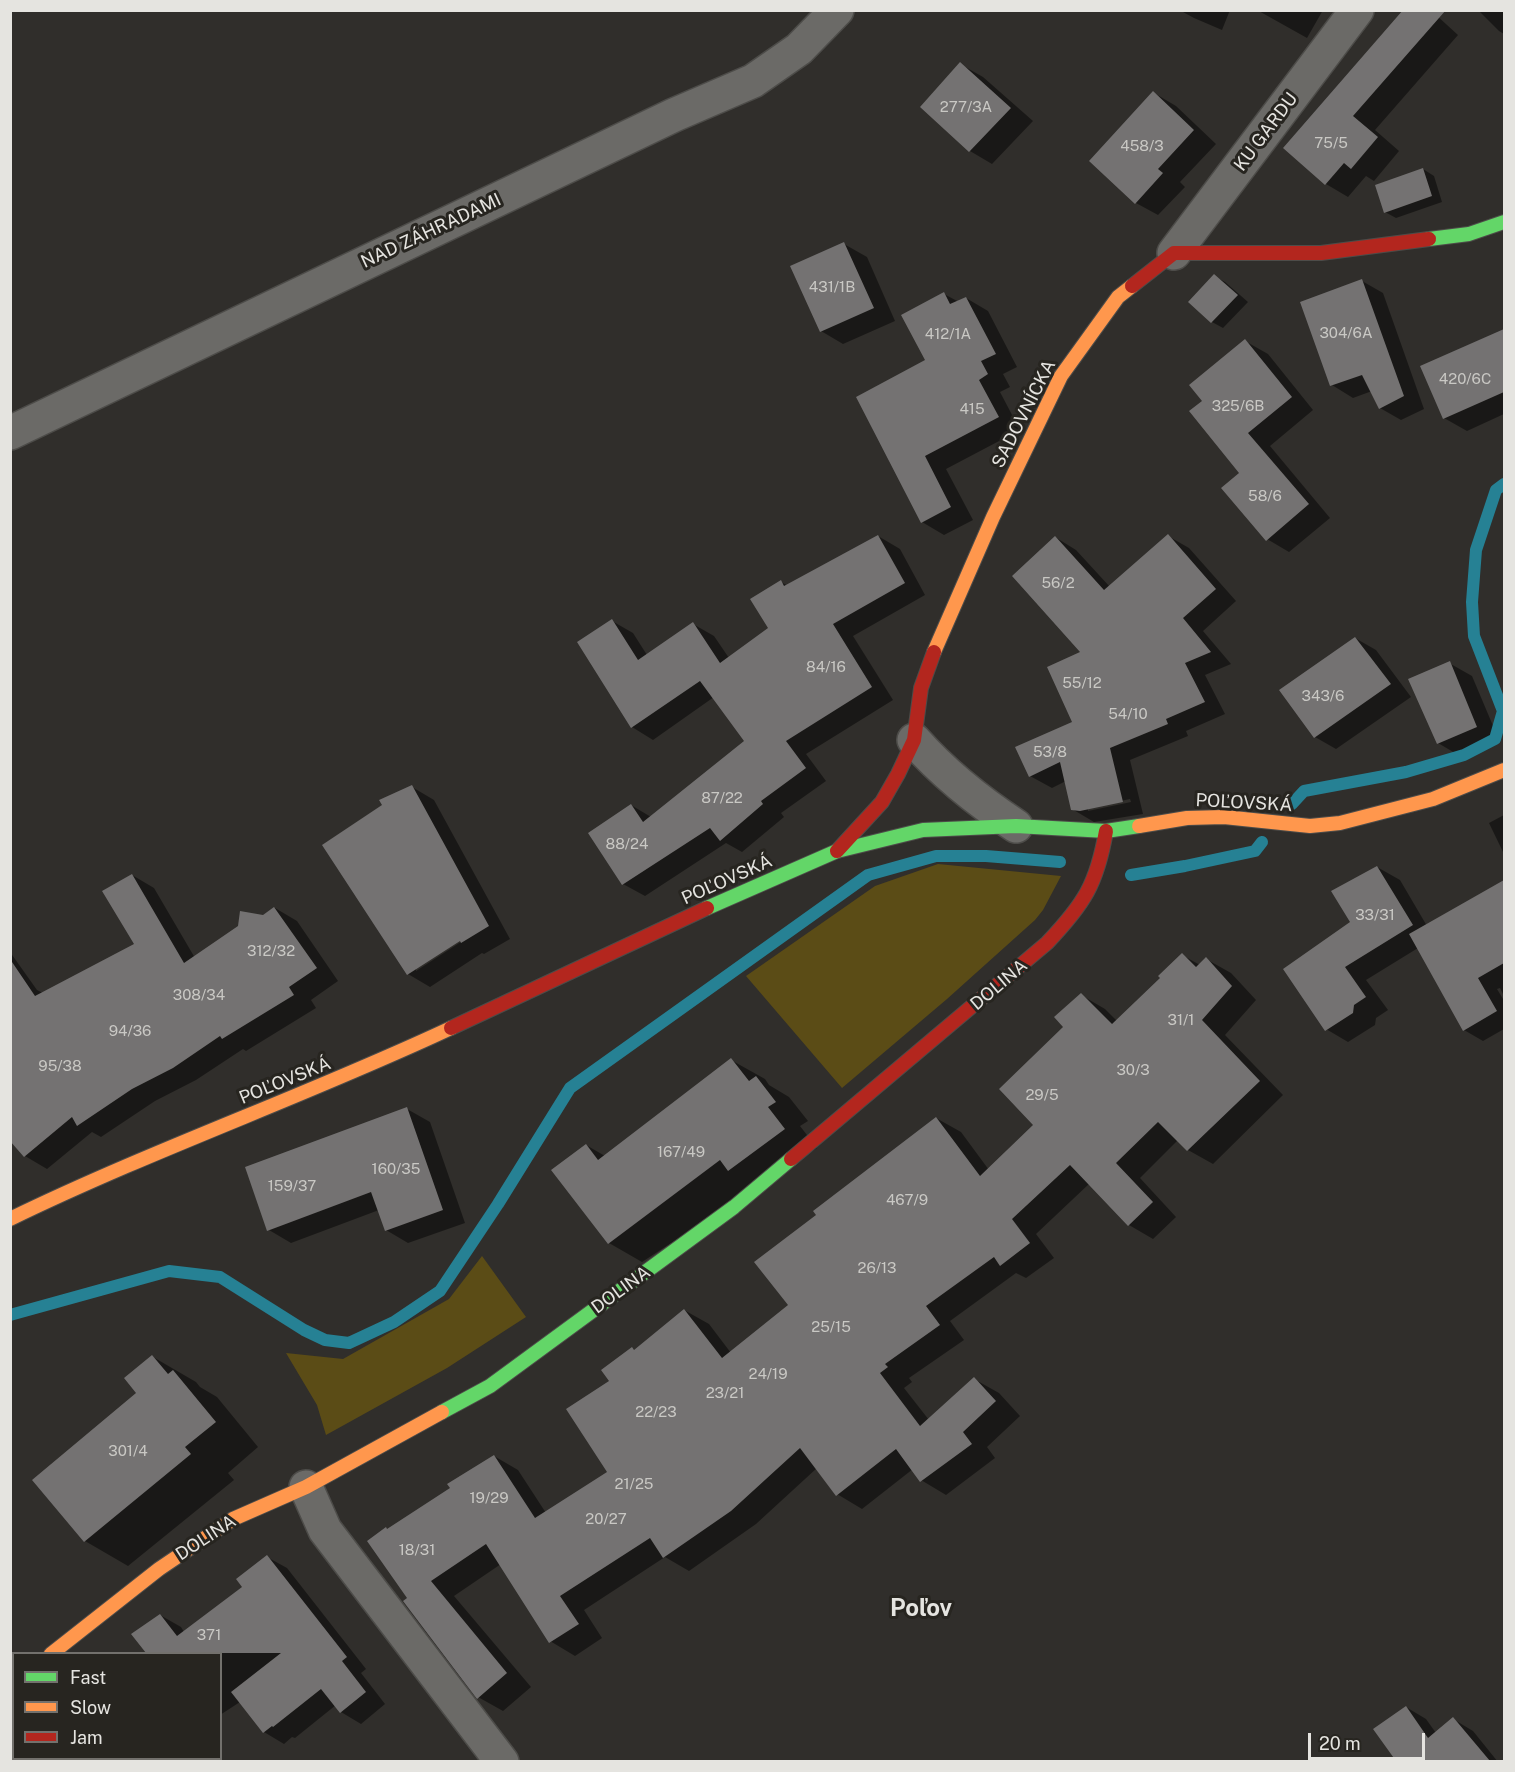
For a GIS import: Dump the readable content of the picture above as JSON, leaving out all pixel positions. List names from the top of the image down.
{
  "streets": {
    "street": [
      "KU GARDU",
      "NAD ZÁHRADAMI",
      "SADOVNÍCKA",
      "POĽOVSKÁ",
      "DOLINA"
    ]
  },
  "crossings": [
    ["KU GARDU", "SADOVNÍCKA"],
    ["SADOVNÍCKA", "POĽOVSKÁ"],
    ["POĽOVSKÁ", "DOLINA"]
  ],
  "districts": ["Poľov"],
  "house_numbers": [
    "277/3A",
    "75/5",
    "458/3",
    "431/1B",
    "304/6A",
    "412/1A",
    "420/6C",
    "325/6B",
    "415",
    "58/6",
    "56/2",
    "84/16",
    "55/12",
    "343/6",
    "54/10",
    "53/8",
    "87/22",
    "88/24",
    "33/31",
    "312/32",
    "308/34",
    "31/1",
    "94/36",
    "95/38",
    "30/3",
    "29/5",
    "167/49",
    "160/35",
    "159/37",
    "467/9",
    "26/13",
    "25/15",
    "24/19",
    "23/21",
    "22/23",
    "301/4",
    "21/25",
    "19/29",
    "20/27",
    "18/31",
    "371"
  ],
  "legend": ["Fast", "Slow", "Jam"],
  "scale_bar": "20 m"
}
